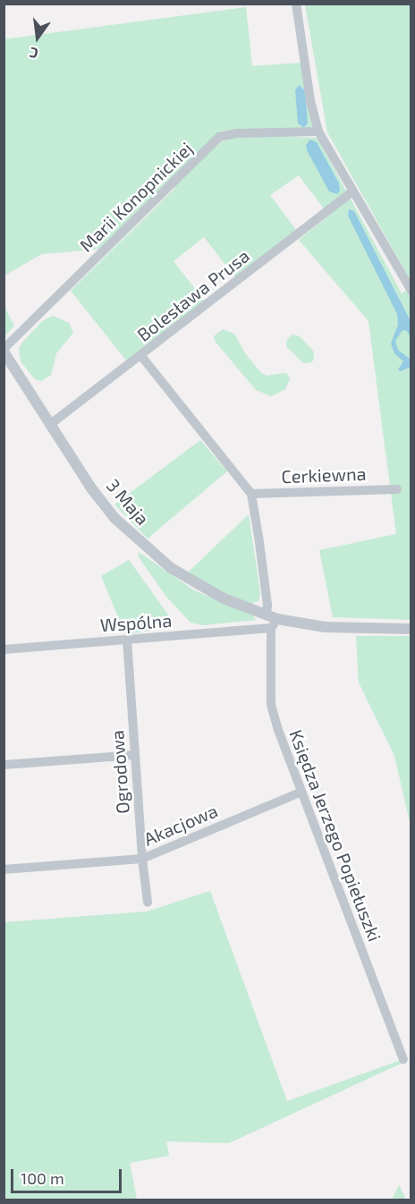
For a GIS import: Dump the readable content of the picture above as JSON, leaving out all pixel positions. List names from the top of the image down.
{
  "streets": {
    "street": [
      "Marii Konopnickiej",
      "Bolesława Prusa",
      "Cerkiewna",
      "3 Maja",
      "Wspólna",
      "Ogrodowa",
      "Akacjowa",
      "Księdza Jerzego Popiełuszki"
    ]
  },
  "crossings": [
    ["Marii Konopnickiej", "3 Maja"],
    ["Bolesława Prusa", "3 Maja"],
    ["Bolesława Prusa", "Księdza Jerzego Popiełuszki"],
    ["Cerkiewna", "Księdza Jerzego Popiełuszki"],
    ["3 Maja", "Wspólna"],
    ["3 Maja", "Księdza Jerzego Popiełuszki"],
    ["Wspólna", "Ogrodowa"],
    ["Wspólna", "Księdza Jerzego Popiełuszki"],
    ["Ogrodowa", "Akacjowa"],
    ["Akacjowa", "Księdza Jerzego Popiełuszki"]
  ],
  "scale_bar": "100 m",
  "north": "bottom"
}
